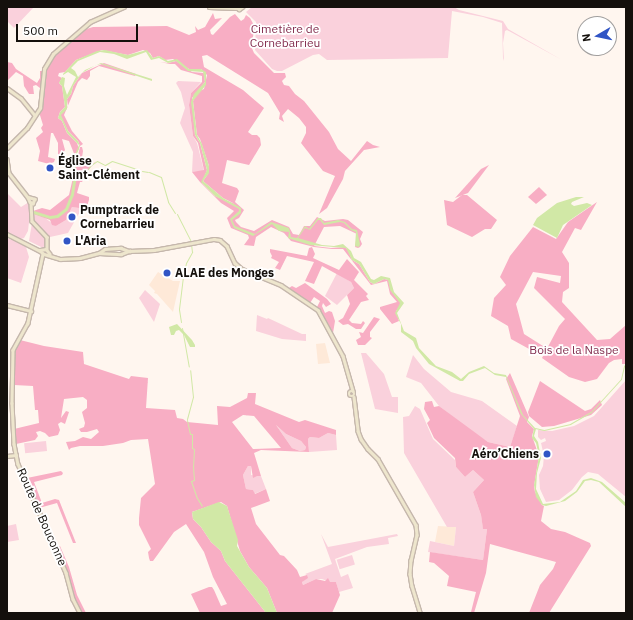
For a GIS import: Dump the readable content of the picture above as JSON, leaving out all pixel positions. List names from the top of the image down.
{
  "streets": {
    "street": ["Route de Bouconne"]
  },
  "parks": ["Cimetière de Cornebarrieu", "Bois de la Naspe"],
  "places": [
    "Église Saint-Clément",
    "Pumptrack de Cornebarrieu",
    "L'Aria",
    "ALAE des Monges",
    "Aéro’Chiens"
  ],
  "scale_bar": "500 m",
  "north": "left"
}
